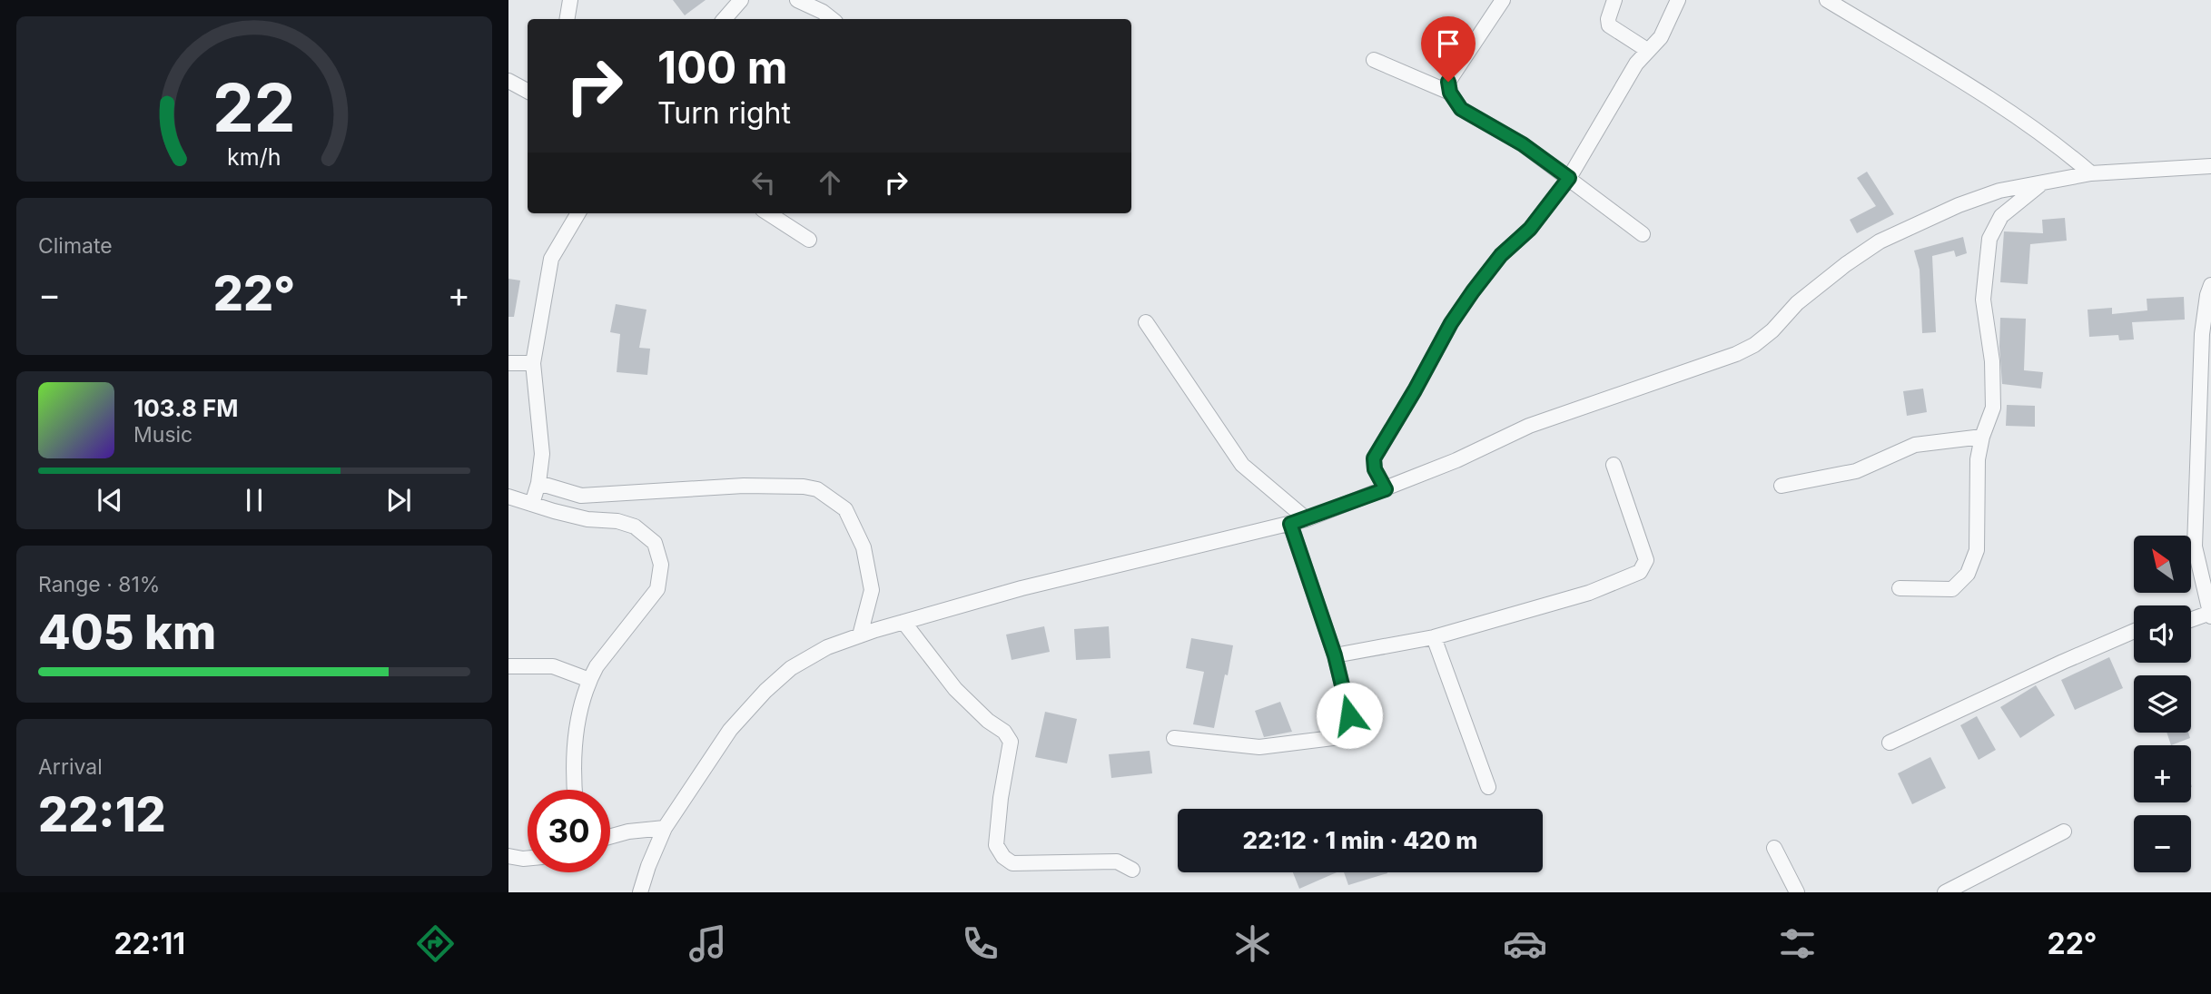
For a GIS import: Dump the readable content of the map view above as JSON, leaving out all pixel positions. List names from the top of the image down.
{
  "north": "top left",
  "page": {
    "turn": ["100 m", "Turn right"],
    "tile": [
      "Climate",
      ["Range · 81%", "405 km"],
      ["Arrival", "22:12"]
    ],
    "heat": ["−", "22°", "+"],
    "song": ["103.8 FM", "Music"],
    "map_buttons": ["+", "−"],
    "limit": "30",
    "trip": "22:12 · 1 min · 420 m",
    "tabs": ["22:11", "22°"],
    "gauge": ["22", "km/h"]
  }
}
